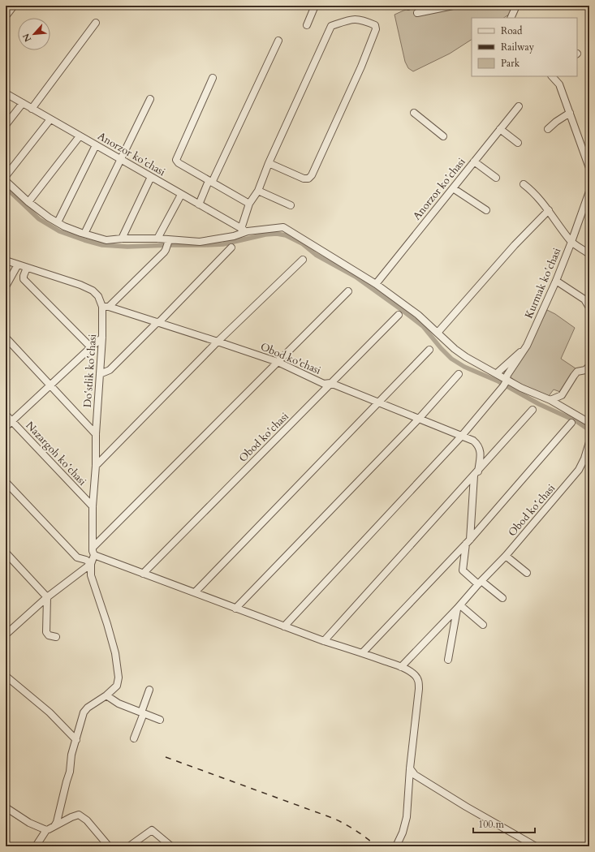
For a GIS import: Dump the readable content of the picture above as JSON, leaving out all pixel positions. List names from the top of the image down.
{
  "streets": {
    "street": [
      "Anorzor koʻchasi",
      "Kurmak koʻchasi",
      "Obod ko'chasi",
      "Doʻstlik koʻchasi",
      "Obod koʻchasi",
      "Nazargoh koʻchasi"
    ]
  },
  "crossings": [
    ["Obod ko'chasi", "Doʻstlik koʻchasi"],
    ["Obod ko'chasi", "Obod koʻchasi"],
    ["Doʻstlik koʻchasi", "Nazargoh koʻchasi"]
  ],
  "legend": ["Road", "Railway", "Park"],
  "scale_bar": "100 m",
  "north": "bottom left"
}
